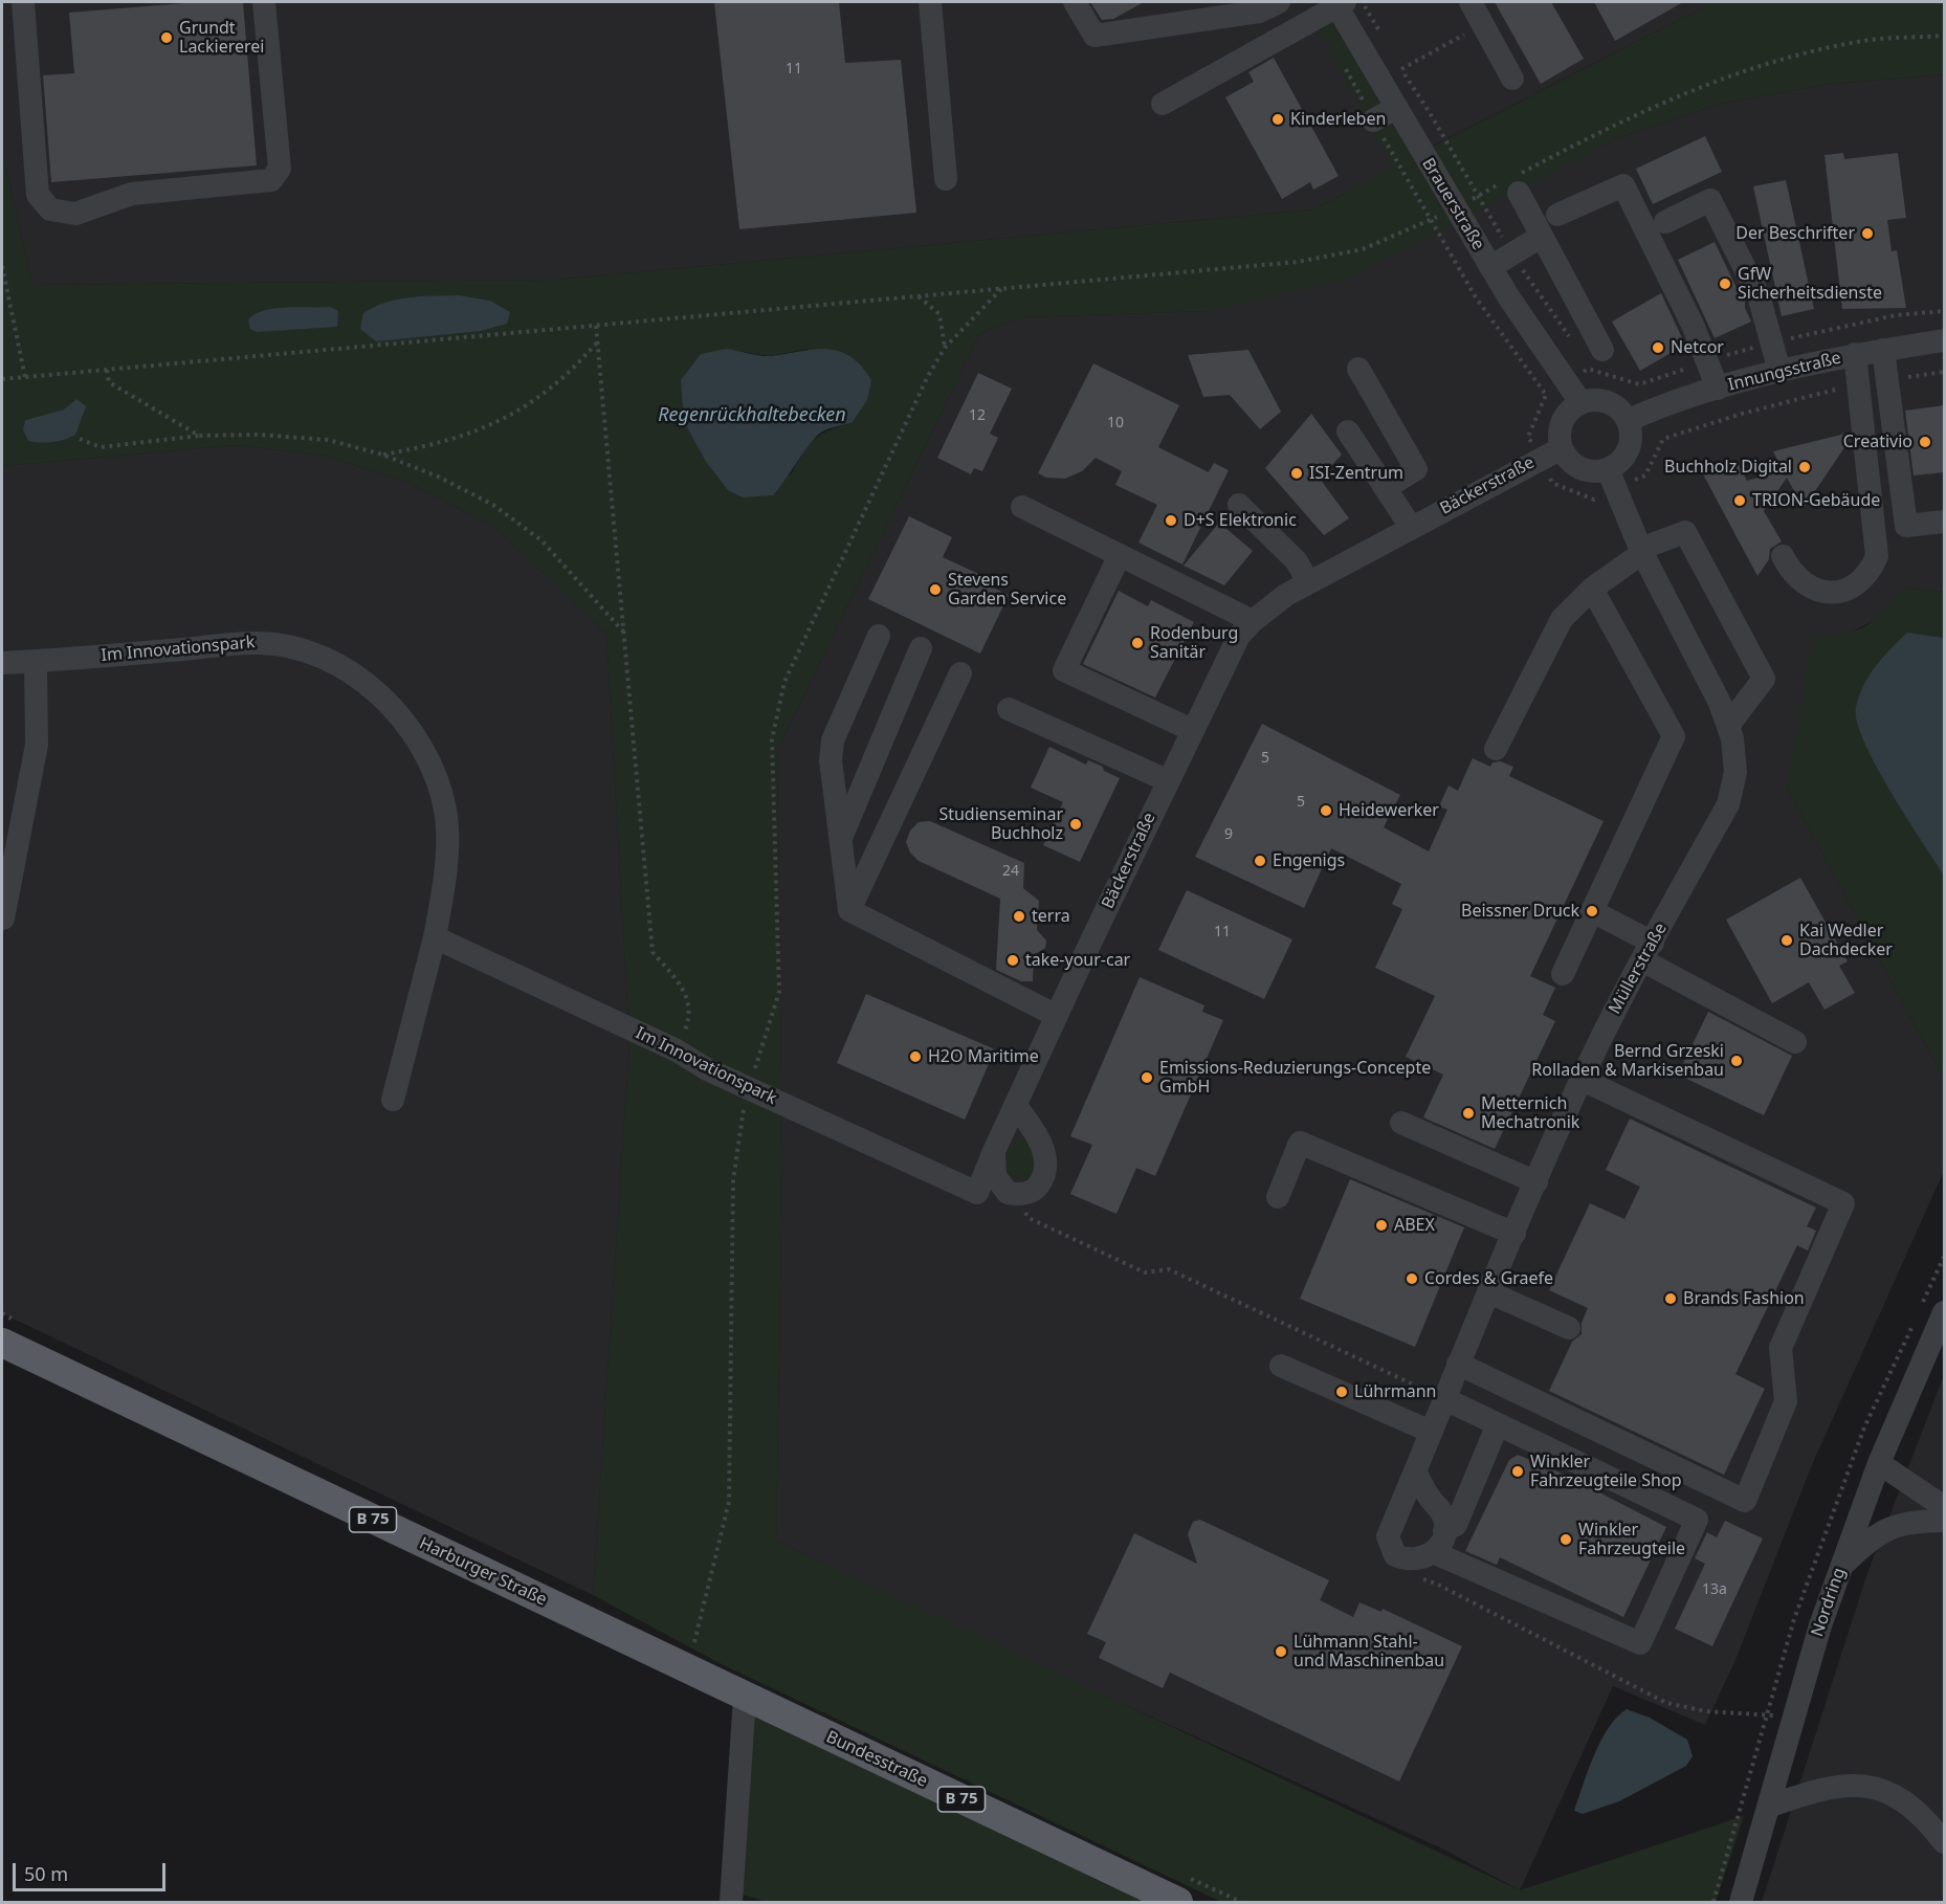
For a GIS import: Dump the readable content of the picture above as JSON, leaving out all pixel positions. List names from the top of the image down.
{
  "streets": {
    "main road": ["B 75", "Harburger Straße", "Bundesstraße"],
    "street": [
      "Brauerstraße",
      "Innungsstraße",
      "Bäckerstraße",
      "Im Innovationspark",
      "Müllerstraße",
      "Nordring"
    ]
  },
  "crossings": [
    ["Brauerstraße", "Innungsstraße"],
    ["Brauerstraße", "Bäckerstraße"],
    ["Brauerstraße", "Müllerstraße"],
    ["Innungsstraße", "Bäckerstraße"],
    ["Innungsstraße", "Müllerstraße"],
    ["Bäckerstraße", "Im Innovationspark"],
    ["Bäckerstraße", "Müllerstraße"],
    ["Harburger Straße", "Bundesstraße"]
  ],
  "water": ["Regenrückhaltebecken"],
  "places": [
    "Grundt Lackiererei",
    "Kinderleben",
    "Der Beschrifter",
    "GfW Sicherheitsdienste",
    "Netcor",
    "Creativio",
    "Buchholz Digital",
    "ISI-Zentrum",
    "TRION-Gebäude",
    "D+S Elektronic",
    "Stevens Garden Service",
    "Rodenburg Sanitär",
    "Heidewerker",
    "Studienseminar Buchholz",
    "Engenigs",
    "Beissner Druck",
    "terra",
    "Kai Wedler Dachdecker",
    "take-your-car",
    "H2O Maritime",
    "Bernd Grzeski Rolladen & Markisenbau",
    "Emissions-Reduzierungs-Concepte GmbH",
    "Metternich Mechatronik",
    "ABEX",
    "Cordes & Graefe",
    "Brands Fashion",
    "Lührmann",
    "Winkler Fahrzeugteile Shop",
    "Winkler Fahrzeugteile",
    "Lühmann Stahl- und Maschinenbau"
  ],
  "house_numbers": [
    "11",
    "12",
    "10",
    "5",
    "5",
    "9",
    "24",
    "11",
    "13a"
  ],
  "scale_bar": "50 m"
}
